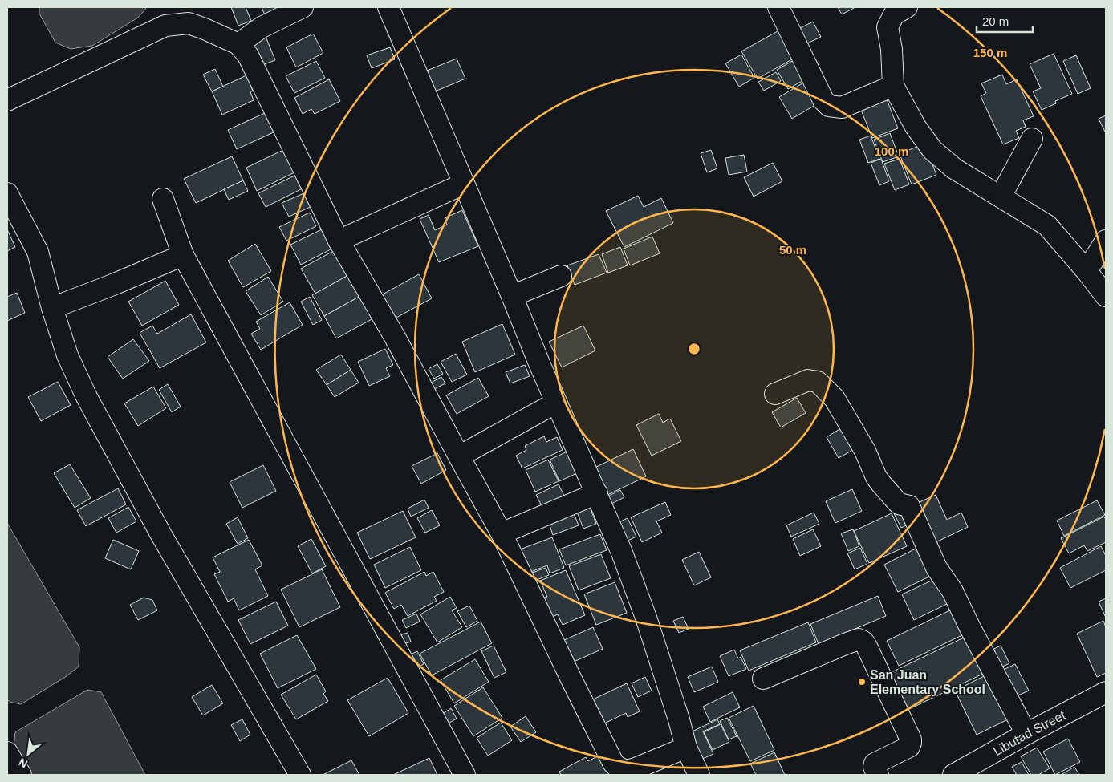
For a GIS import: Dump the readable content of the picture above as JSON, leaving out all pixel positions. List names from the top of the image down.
{
  "streets": {
    "street": ["Libutad Street"]
  },
  "places": ["San Juan Elementary School"],
  "scale_bar": "20 m",
  "north": "bottom left",
  "rings": ["150 m", "100 m", "50 m"]
}
